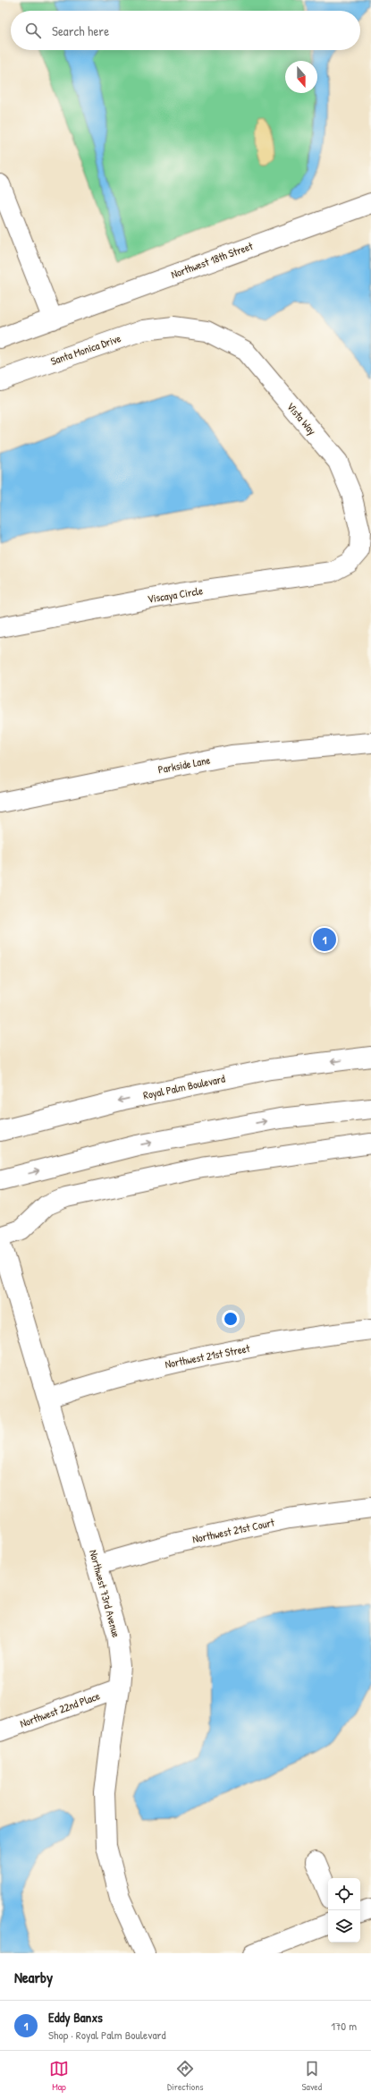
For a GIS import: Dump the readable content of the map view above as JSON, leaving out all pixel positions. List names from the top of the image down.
{
  "streets": {
    "street": [
      "Northwest 18th Street",
      "Santa Monica Drive",
      "Vista Way",
      "Viscaya Circle",
      "Parkside Lane",
      "Royal Palm Boulevard",
      "Northwest 21st Street",
      "Northwest 21st Court",
      "Northwest 73rd Avenue",
      "Northwest 22nd Place"
    ]
  },
  "crossings": [
    ["Santa Monica Drive", "Vista Way"],
    ["Vista Way", "Viscaya Circle"],
    ["Northwest 21st Street", "Northwest 73rd Avenue"],
    ["Northwest 21st Court", "Northwest 73rd Avenue"],
    ["Northwest 73rd Avenue", "Northwest 22nd Place"]
  ],
  "north": "bottom",
  "page": {
    "search": "Search here",
    "pins": "1",
    "heading": "Nearby",
    "list": [
      {
        "mark": "1",
        "name": "Eddy Banxs",
        "note": "Shop · Royal Palm Boulevard",
        "value": "170 m"
      }
    ],
    "nav": ["Map", "Directions", "Saved"]
  }
}
